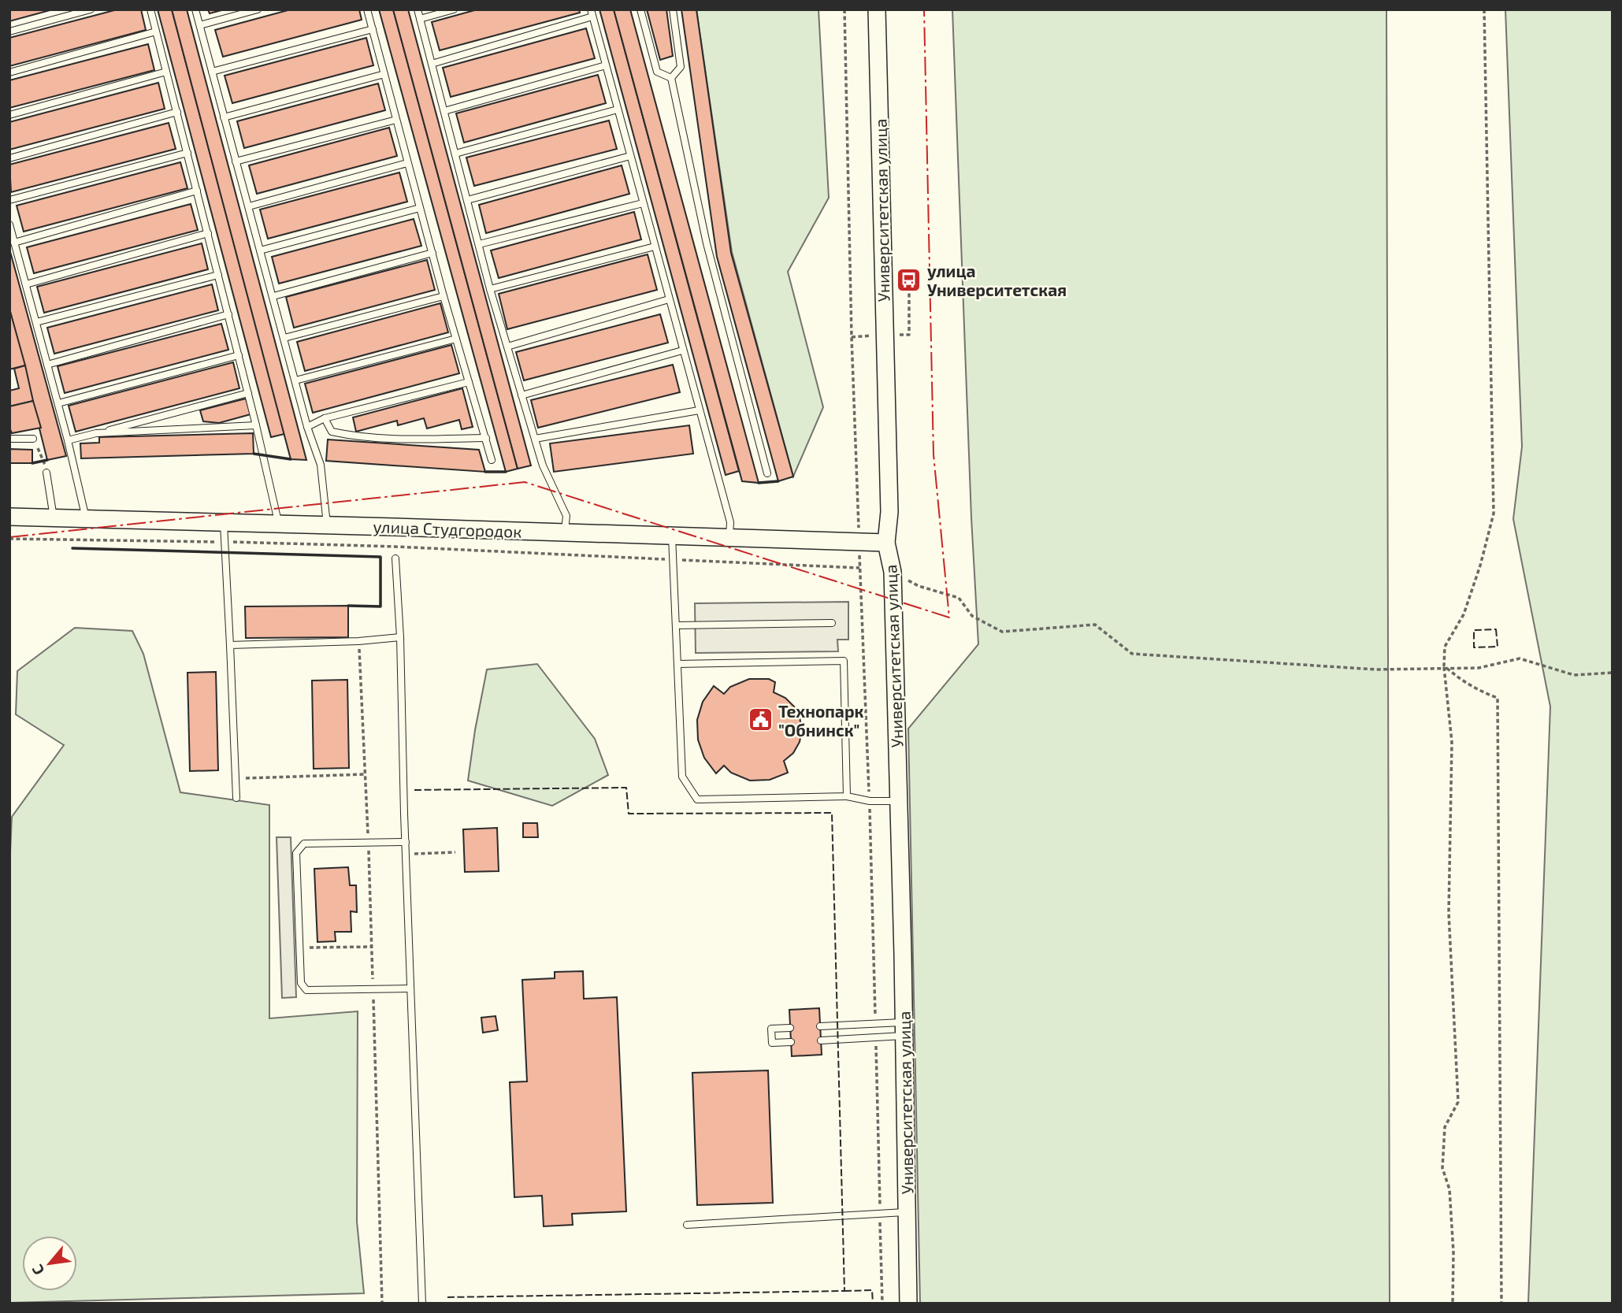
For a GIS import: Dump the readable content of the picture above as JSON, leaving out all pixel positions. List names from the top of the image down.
{
  "streets": {
    "street": ["Университетская улица", "улица Студгородок"]
  },
  "crossings": [
    ["Университетская улица", "улица Студгородок"]
  ],
  "places": {
    "bus stop": ["улица Университетская"],
    "public building": ["Технопарк \"Обнинск\""]
  },
  "north": "bottom left"
}
